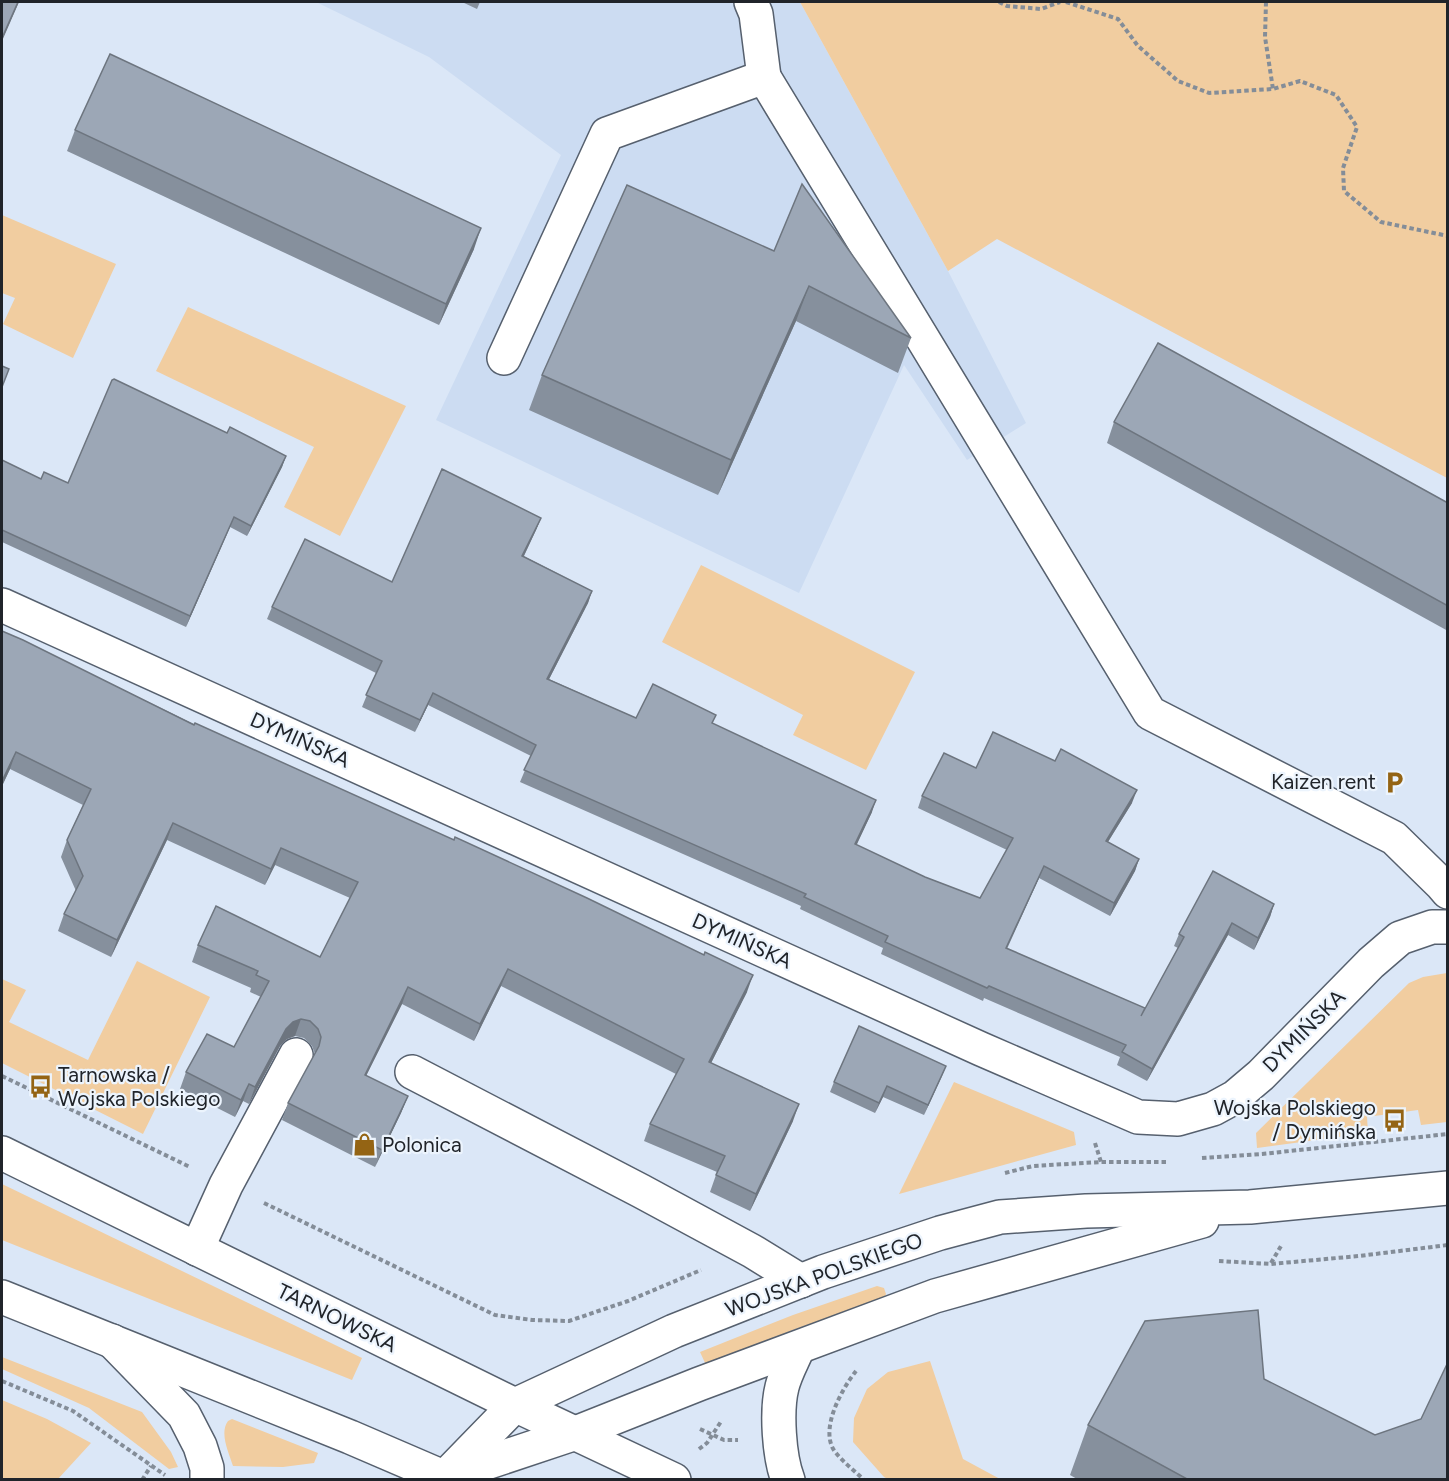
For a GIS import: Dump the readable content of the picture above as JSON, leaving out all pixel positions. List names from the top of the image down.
{
  "streets": {
    "street": ["DYMIŃSKA", "WOJSKA POLSKIEGO", "TARNOWSKA"]
  },
  "crossings": [
    ["WOJSKA POLSKIEGO", "TARNOWSKA"]
  ],
  "places": {
    "parking": ["Kaizen rent"],
    "bus stop": ["Tarnowska / Wojska Polskiego", "Wojska Polskiego / Dymińska"],
    "shop": ["Polonica"]
  }
}
